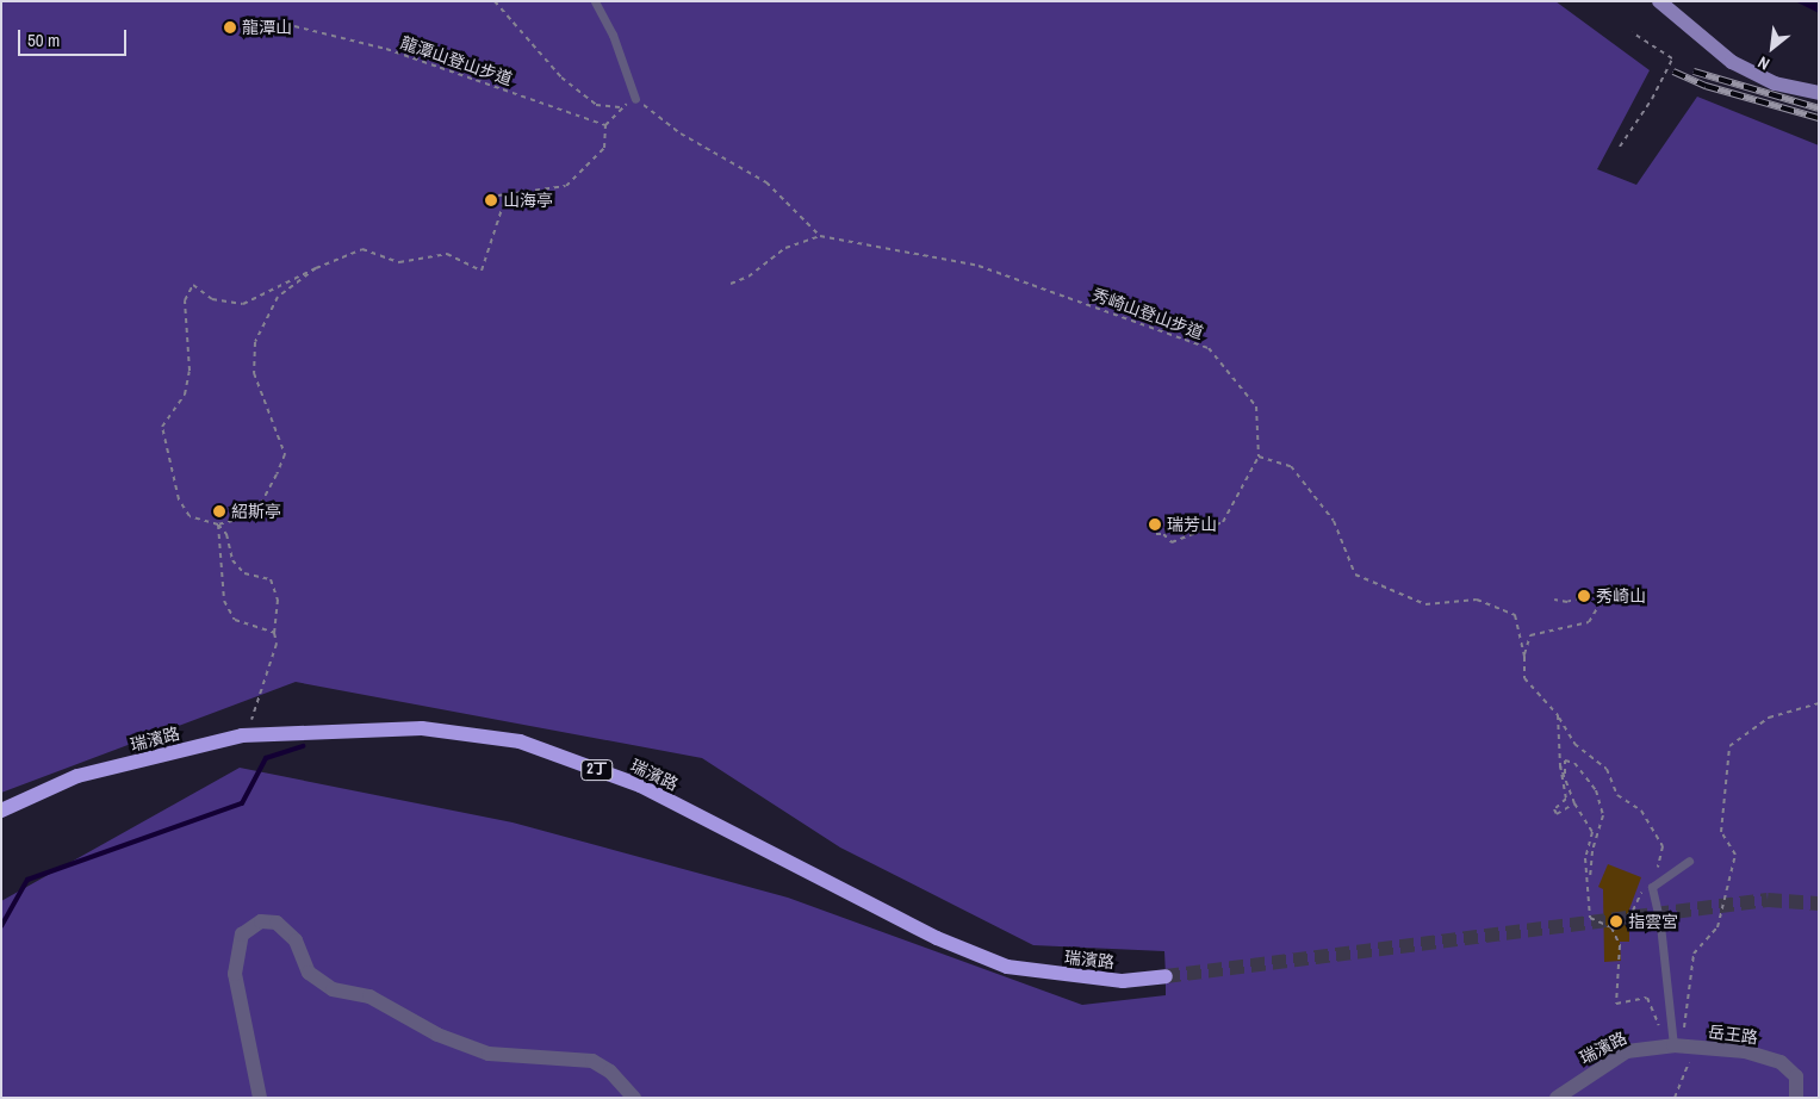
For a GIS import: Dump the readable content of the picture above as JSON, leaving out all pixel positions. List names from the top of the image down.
{
  "streets": {
    "main road": ["瑞濱路", "2丁"],
    "street": ["岳王路"],
    "path": ["龍潭山登山步道", "秀崎山登山步道"]
  },
  "crossings": [
    ["瑞濱路", "岳王路"]
  ],
  "places": [
    "龍潭山",
    "山海亭",
    "紹斯亭",
    "瑞芳山",
    "秀崎山",
    "指雲宮"
  ],
  "scale_bar": "50 m",
  "north": "bottom left"
}
